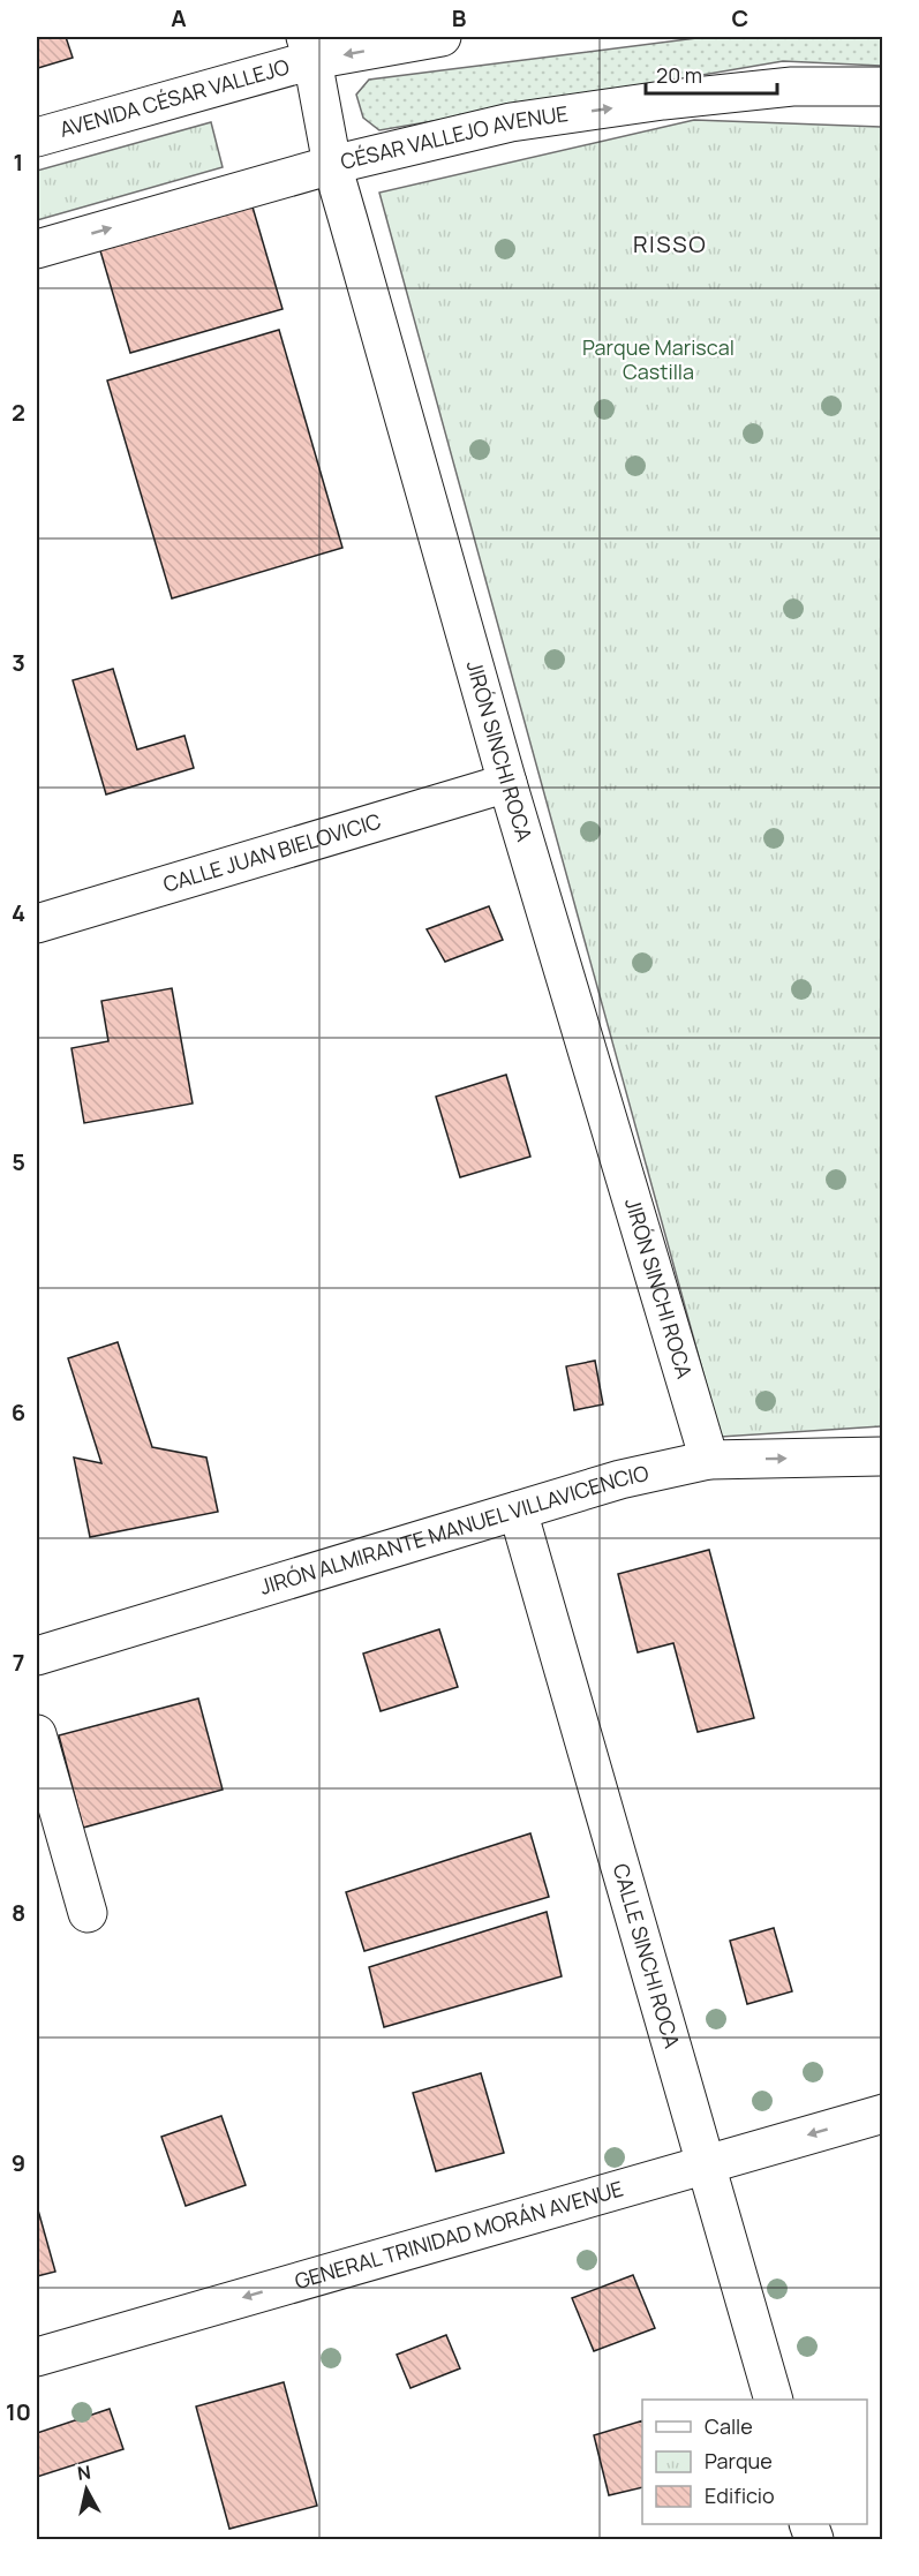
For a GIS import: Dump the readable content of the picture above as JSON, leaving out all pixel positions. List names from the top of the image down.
{
  "streets": {
    "street": [
      "AVENIDA CÉSAR VALLEJO",
      "CÉSAR VALLEJO AVENUE",
      "JIRÓN SINCHI ROCA",
      "CALLE JUAN BIELOVICIC",
      "JIRÓN ALMIRANTE MANUEL VILLAVICENCIO",
      "CALLE SINCHI ROCA",
      "GENERAL TRINIDAD MORÁN AVENUE"
    ]
  },
  "crossings": [
    ["AVENIDA CÉSAR VALLEJO", "JIRÓN SINCHI ROCA"],
    ["CÉSAR VALLEJO AVENUE", "JIRÓN SINCHI ROCA"],
    ["JIRÓN SINCHI ROCA", "CALLE JUAN BIELOVICIC"],
    ["JIRÓN SINCHI ROCA", "JIRÓN ALMIRANTE MANUEL VILLAVICENCIO"],
    ["JIRÓN ALMIRANTE MANUEL VILLAVICENCIO", "CALLE SINCHI ROCA"],
    ["CALLE SINCHI ROCA", "GENERAL TRINIDAD MORÁN AVENUE"]
  ],
  "one_way": ["CÉSAR VALLEJO AVENUE", "GENERAL TRINIDAD MORÁN AVENUE"],
  "districts": ["RISSO"],
  "parks": ["Parque Mariscal Castilla"],
  "legend": ["Calle", "Parque", "Edificio"],
  "scale_bar": "20 m",
  "north": "top",
  "grid": {
    "columns": ["A", "B", "C"],
    "rows": [
      "1",
      "2",
      "3",
      "4",
      "5",
      "6",
      "7",
      "8",
      "9",
      "10"
    ]
  }
}
